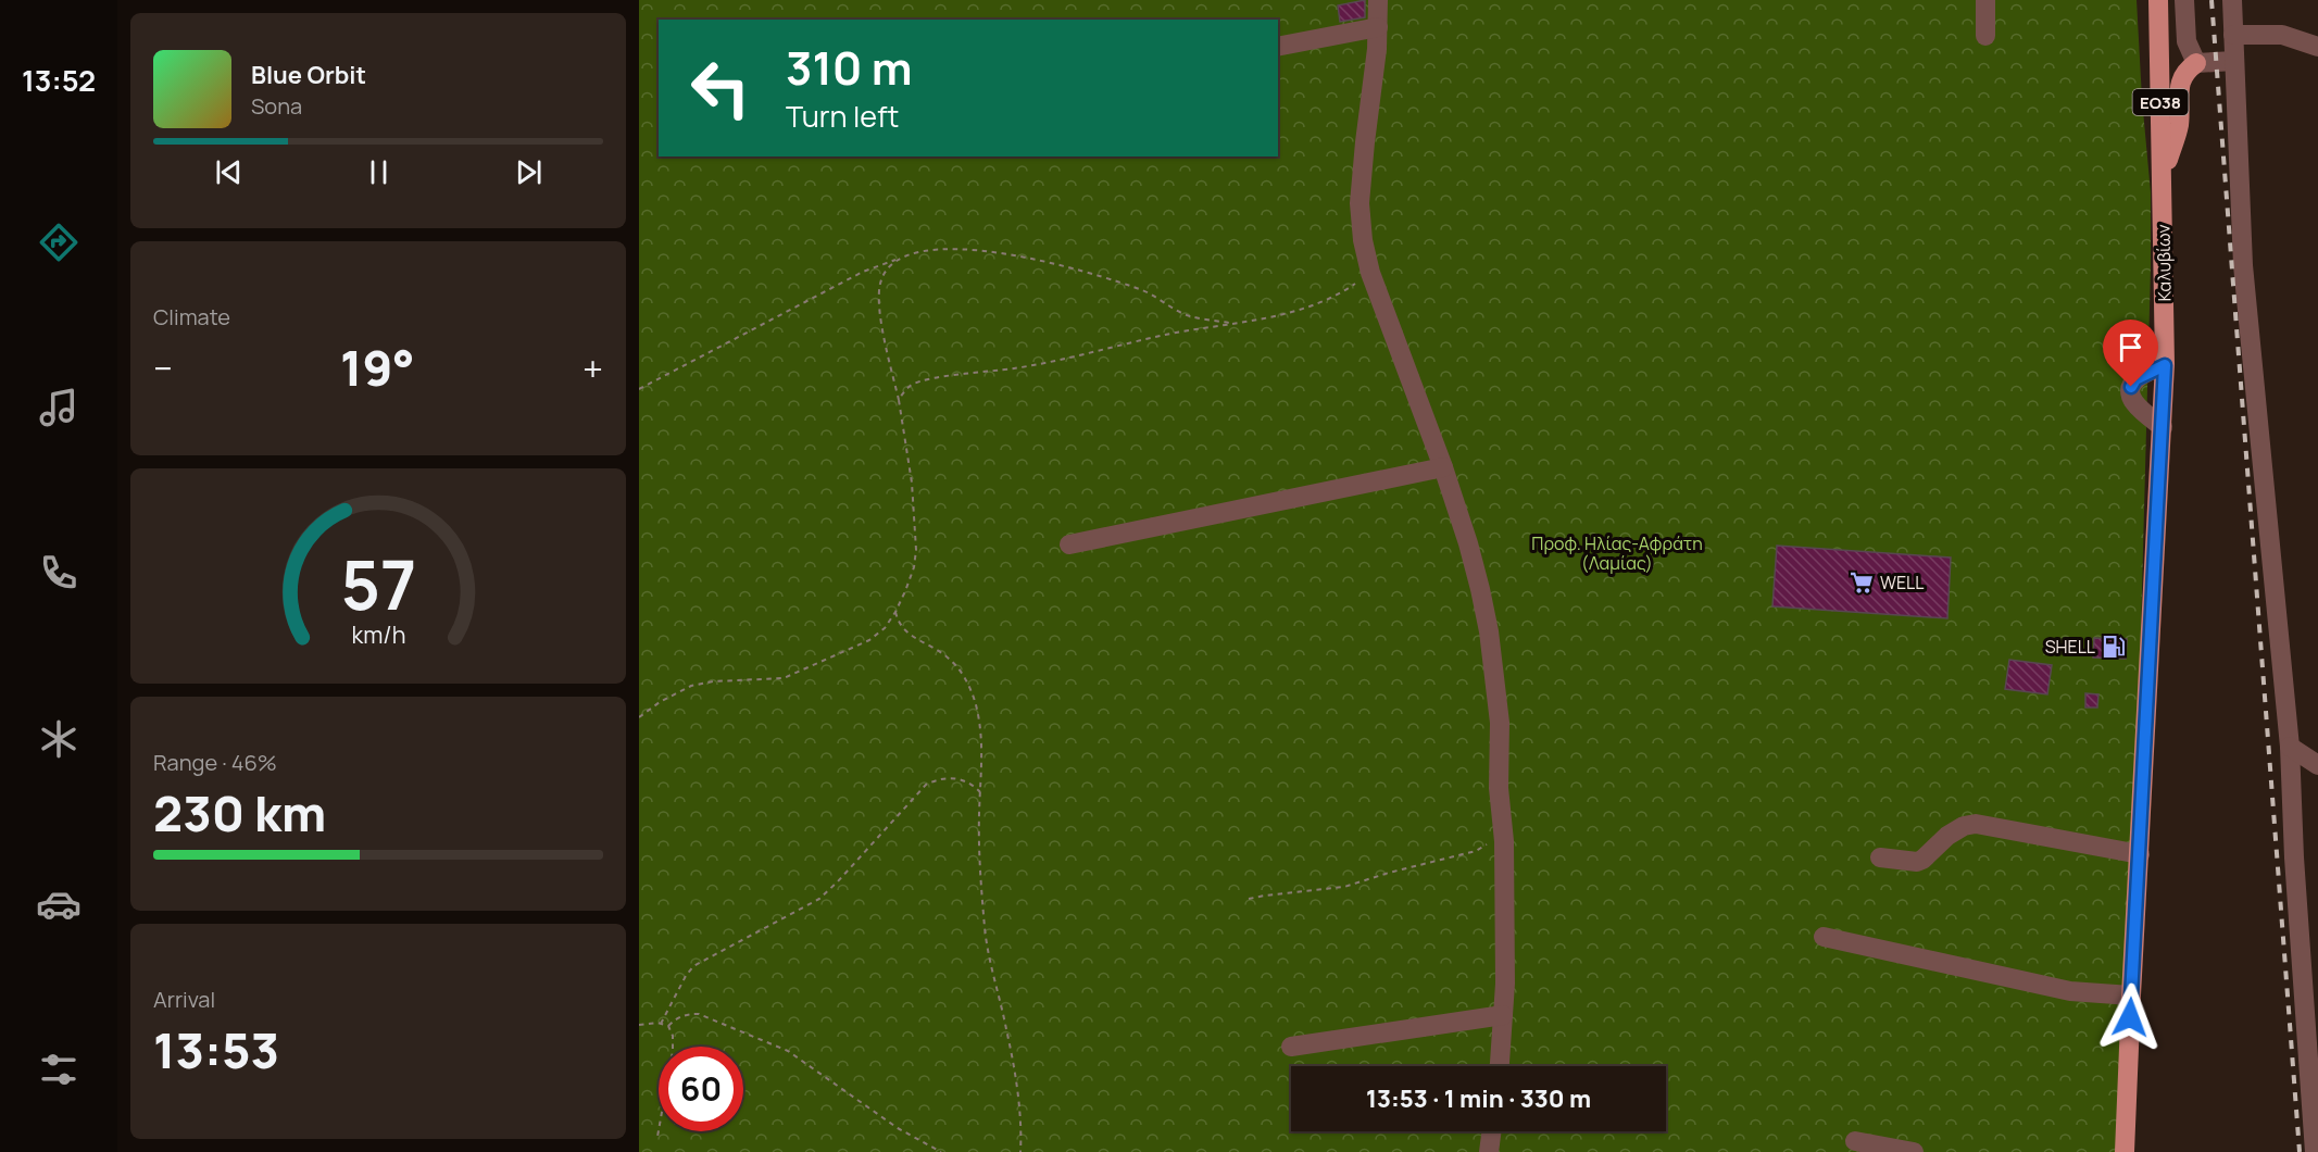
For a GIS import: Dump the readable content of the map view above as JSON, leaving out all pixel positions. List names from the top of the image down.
{
  "streets": {
    "main road": ["ΕΟ38", "Καλυβίων"]
  },
  "parks": ["Προφ. Ηλίας-Αφράτη (Λαμίας)"],
  "places": {
    "supermarket": ["WELL"],
    "fuel station": ["SHELL"]
  },
  "page": {
    "tabs": "13:52",
    "turn": ["310 m", "Turn left"],
    "song": ["Blue Orbit", "Sona"],
    "tile": [
      "Climate",
      ["Range · 46%", "230 km"],
      ["Arrival", "13:53"]
    ],
    "heat": ["−", "19°", "+"],
    "limit": "60",
    "trip": "13:53 · 1 min · 330 m",
    "gauge": ["57", "km/h"]
  }
}
